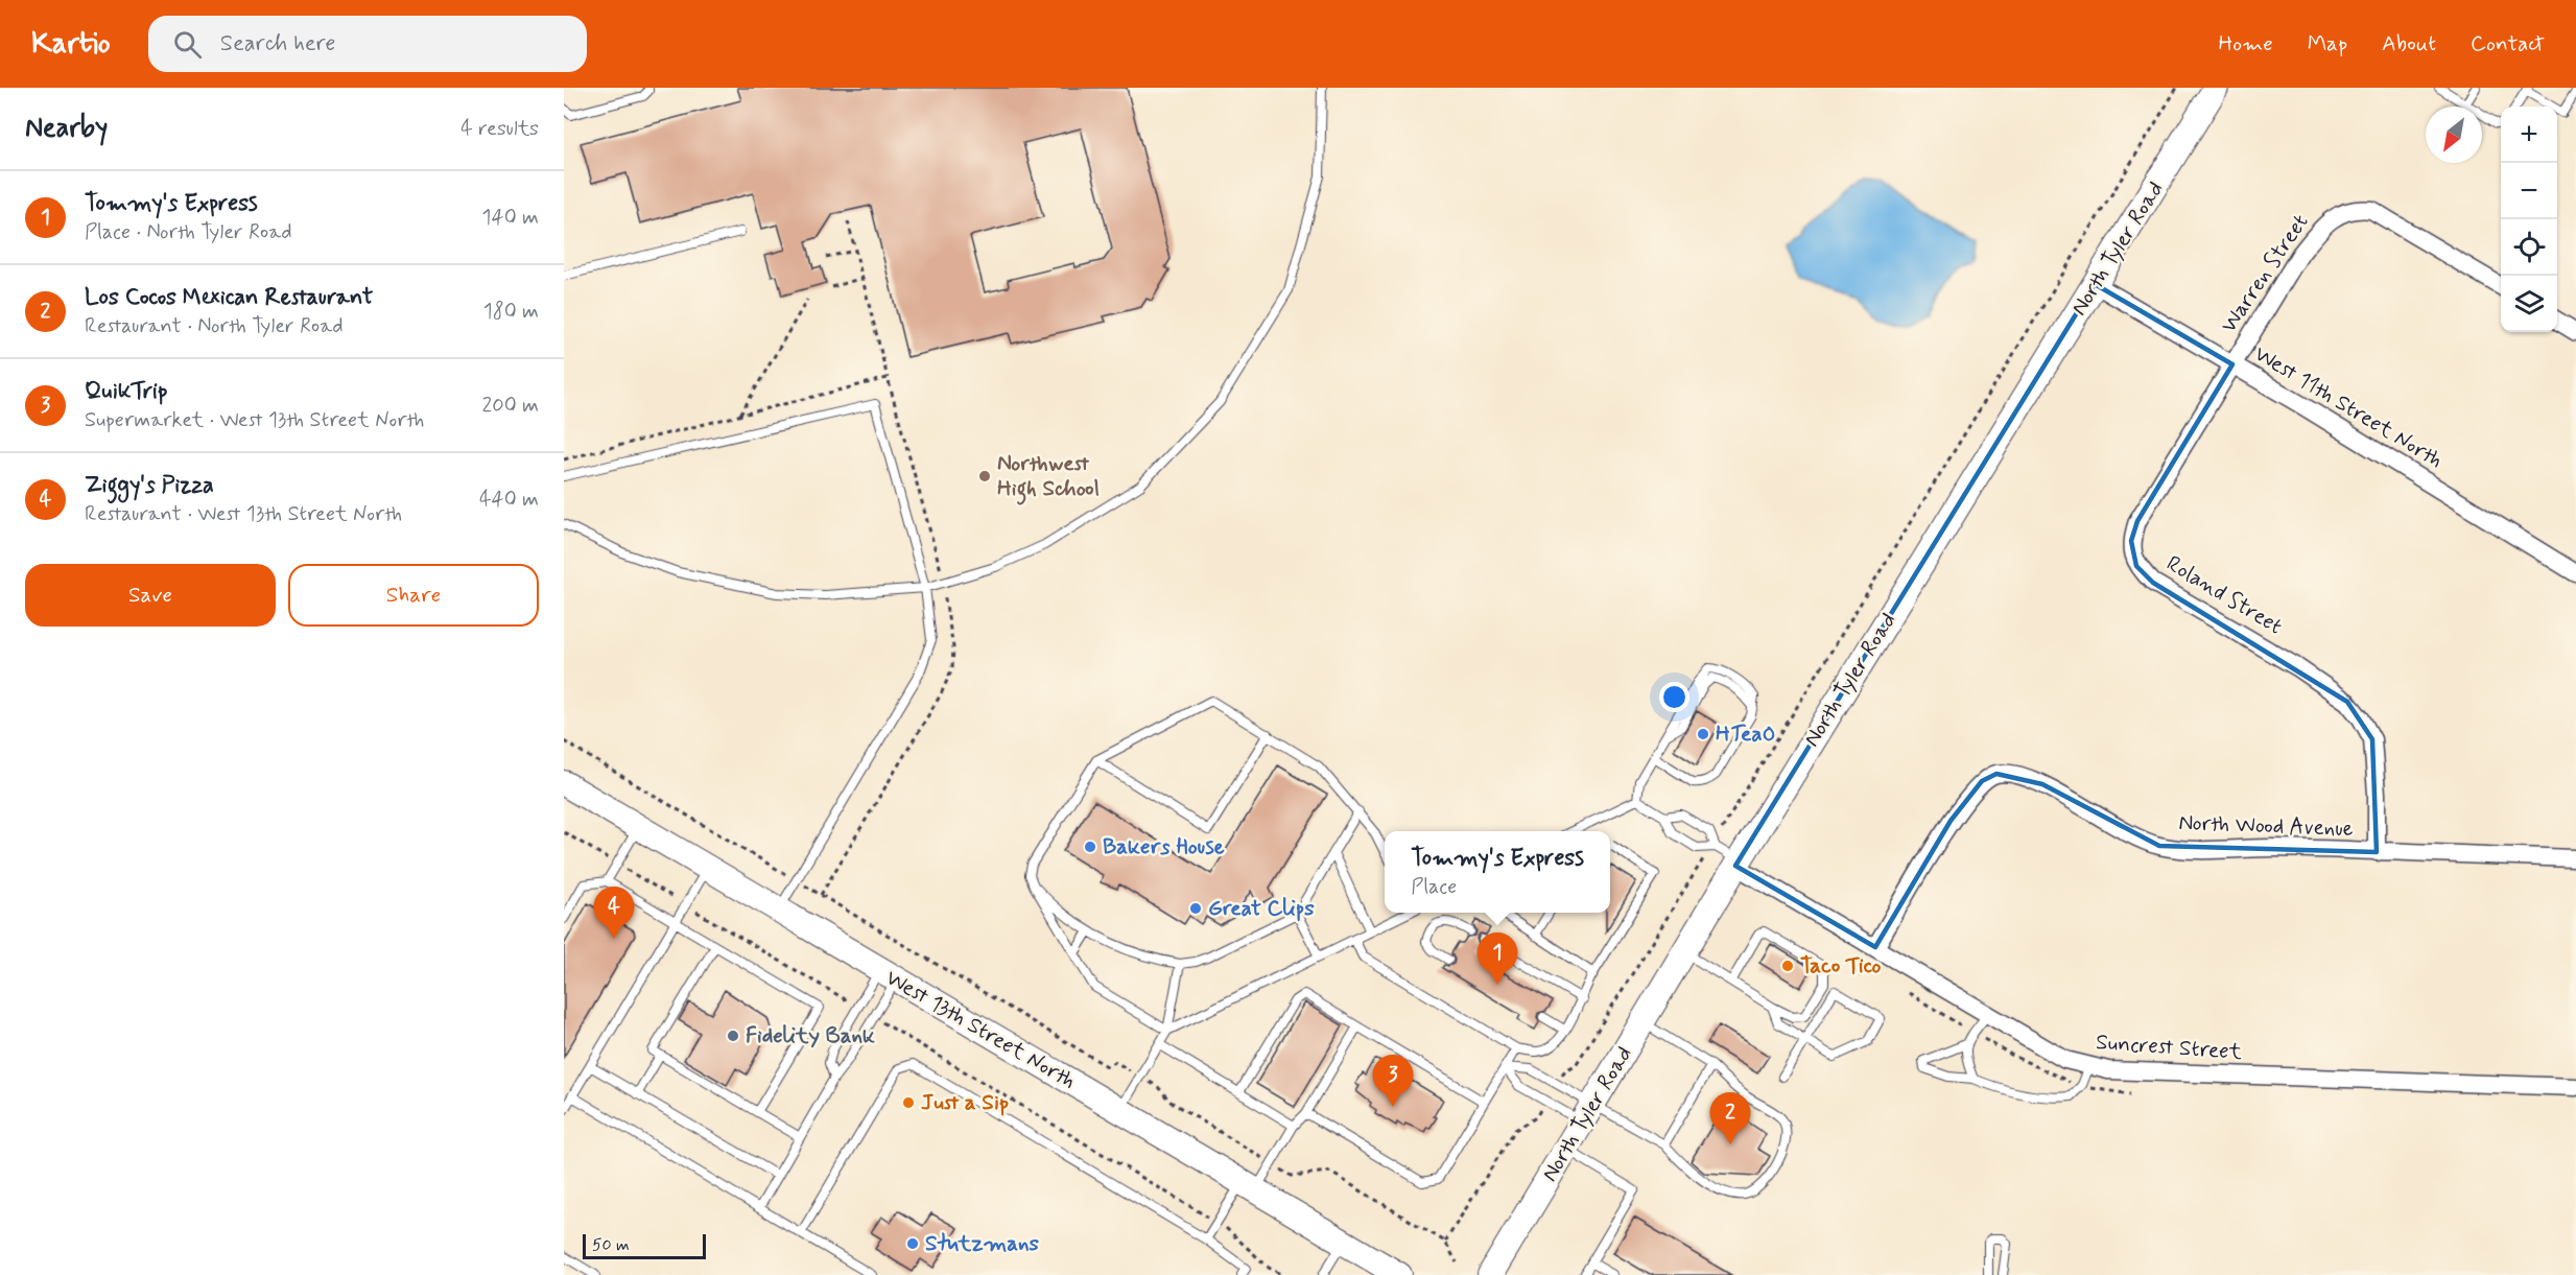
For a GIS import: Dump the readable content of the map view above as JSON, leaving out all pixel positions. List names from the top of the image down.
{
  "streets": {
    "main road": ["North Tyler Road", "West 13th Street North"],
    "street": [
      "Warren Street",
      "West 11th Street North",
      "Roland Street",
      "North Wood Avenue",
      "Suncrest Street"
    ]
  },
  "crossings": [
    ["North Tyler Road", "West 11th Street North"],
    ["North Tyler Road", "Suncrest Street"],
    ["Warren Street", "West 11th Street North"],
    ["Warren Street", "Roland Street"],
    ["West 11th Street North", "Roland Street"],
    ["Roland Street", "North Wood Avenue"],
    ["North Wood Avenue", "Suncrest Street"]
  ],
  "places": [
    "Northwest High School",
    "HTeaO",
    "Bakers House",
    "Great Clips",
    "Taco Tico",
    "Fidelity Bank",
    "Just a Sip",
    "Stutzmans"
  ],
  "scale_bar": "50 m",
  "north": "bottom left",
  "page": {
    "header": "Kartio",
    "search": "Search here",
    "nav": [
      "Home",
      "Map",
      "About",
      "Contact"
    ],
    "heading": ["Nearby", "4 results"],
    "map_buttons": ["+", "−"],
    "list": [
      {
        "mark": "1",
        "name": "Tommy's Express",
        "note": "Place · North Tyler Road",
        "value": "140 m"
      },
      {
        "mark": "2",
        "name": "Los Cocos Mexican Restaurant",
        "note": "Restaurant · North Tyler Road",
        "value": "180 m"
      },
      {
        "mark": "3",
        "name": "QuikTrip",
        "note": "Supermarket · West 13th Street North",
        "value": "200 m"
      },
      {
        "mark": "4",
        "name": "Ziggy's Pizza",
        "note": "Restaurant · West 13th Street North",
        "value": "440 m"
      }
    ],
    "buttons": ["Save", "Share"],
    "popup": ["Tommy's Express", "Place"],
    "pins": [
      "4",
      "1",
      "3",
      "2"
    ],
    "scale": "50 m"
  }
}
